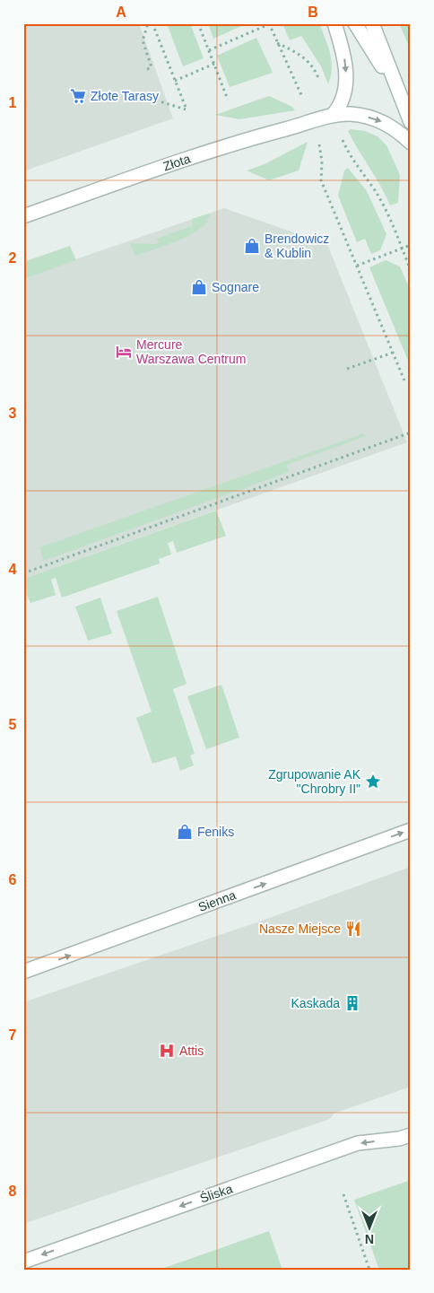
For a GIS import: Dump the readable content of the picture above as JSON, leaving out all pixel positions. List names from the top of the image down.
{
  "streets": {
    "street": ["Złota", "Sienna", "Śliska"]
  },
  "one_way": ["Sienna", "Śliska"],
  "places": {
    "supermarket": ["Złote Tarasy"],
    "shop": ["Brendowicz & Kublin", "Sognare", "Feniks"],
    "hotel": ["Mercure Warszawa Centrum"],
    "place": ["Zgrupowanie AK \"Chrobry II\""],
    "restaurant": ["Nasze Miejsce"],
    "building": ["Kaskada"],
    "hospital": ["Attis"]
  },
  "north": "bottom",
  "grid": {
    "columns": ["A", "B"],
    "rows": [
      "1",
      "2",
      "3",
      "4",
      "5",
      "6",
      "7",
      "8"
    ]
  }
}
